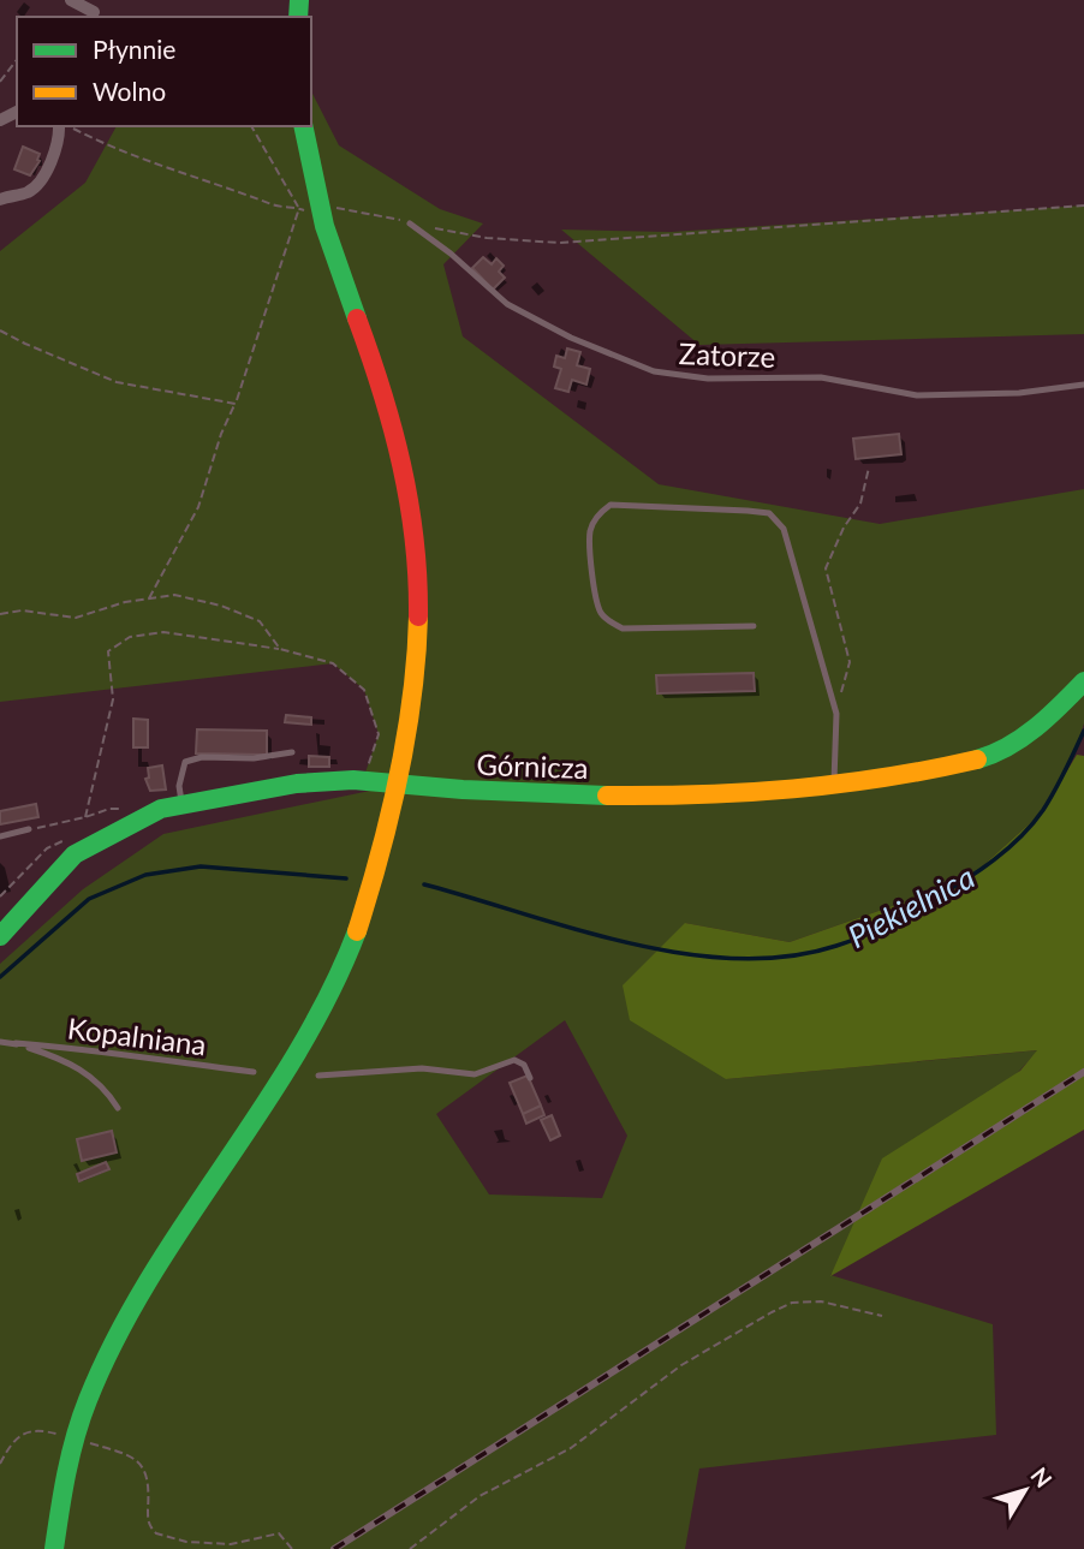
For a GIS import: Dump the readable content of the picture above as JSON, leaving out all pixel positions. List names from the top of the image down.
{
  "streets": {
    "main road": ["Górnicza"],
    "lane": ["Zatorze", "Kopalniana"]
  },
  "water": ["Piekielnica"],
  "legend": ["Płynnie", "Wolno"],
  "north": "top right"
}
